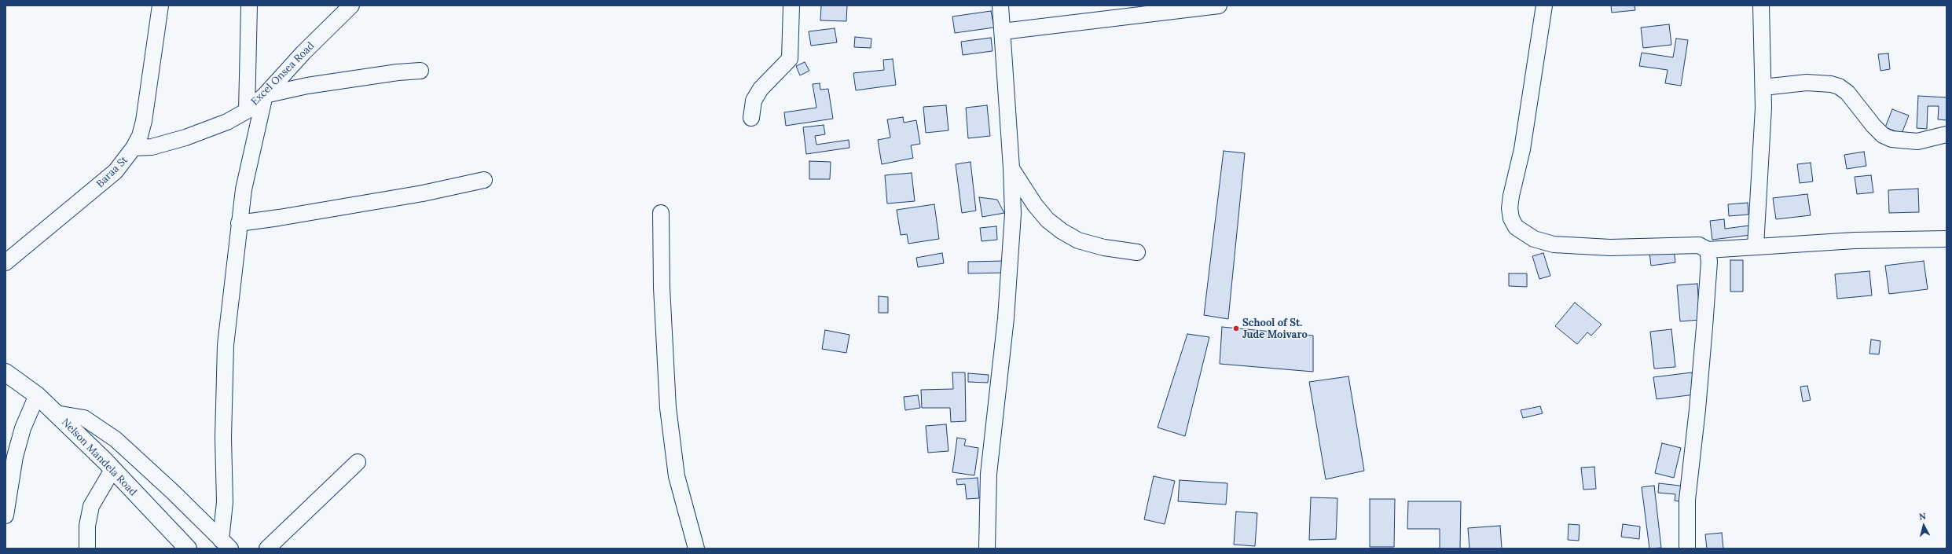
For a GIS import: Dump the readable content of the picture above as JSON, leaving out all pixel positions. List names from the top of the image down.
{
  "streets": {
    "main road": ["Nelson Mandela Road"],
    "street": ["Excel Onsea Road", "Baraa St"]
  },
  "crossings": [
    ["Excel Onsea Road", "Baraa St"]
  ],
  "places": ["School of St. Jude Moivaro"],
  "north": "top"
}
